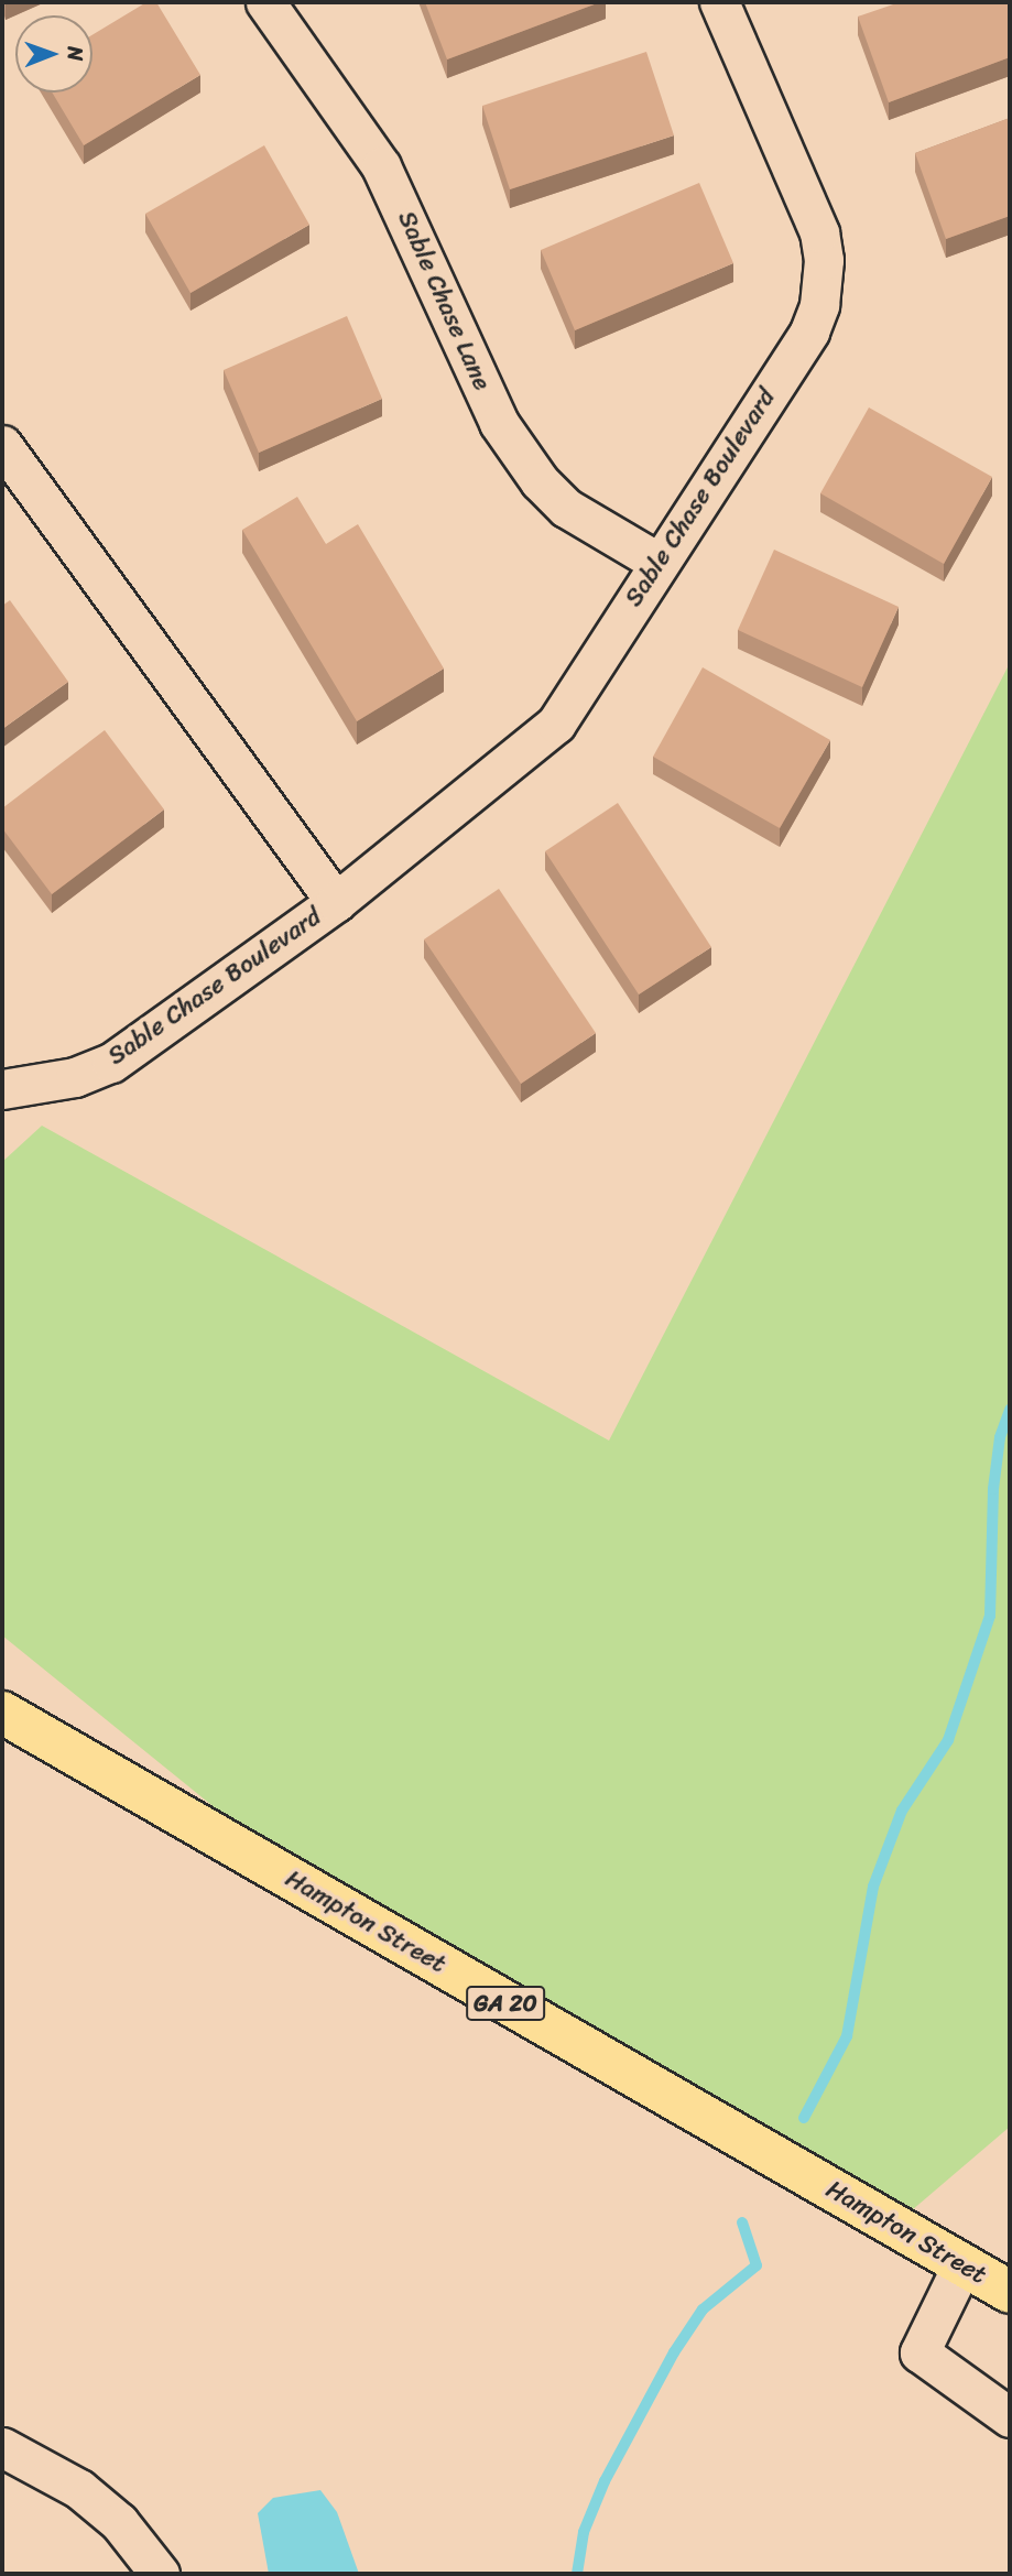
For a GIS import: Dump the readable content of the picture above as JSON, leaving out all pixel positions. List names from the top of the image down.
{
  "streets": {
    "main road": ["Hampton Street", "GA 20"],
    "street": ["Sable Chase Lane", "Sable Chase Boulevard"]
  },
  "crossings": [
    ["Sable Chase Lane", "Sable Chase Boulevard"]
  ],
  "north": "right"
}
